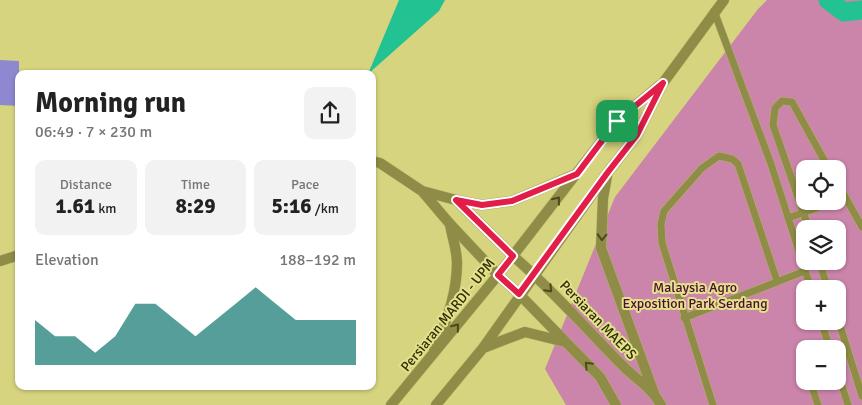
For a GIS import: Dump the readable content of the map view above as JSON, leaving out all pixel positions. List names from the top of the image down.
{
  "streets": {
    "street": ["Persiaran MARDI - UPM", "Persiaran MAEPS"]
  },
  "crossings": [
    ["Persiaran MARDI - UPM", "Persiaran MAEPS"]
  ],
  "parks": ["Malaysia Agro Exposition Park Serdang"],
  "page": {
    "heading": ["Morning run", "06:49 · 7 × 230 m"],
    "stats": [
      ["Distance", "1.61 km"],
      ["Time", "8:29"],
      ["Pace", "5:16 /km"]
    ],
    "map_buttons": ["+", "−"],
    "chart": ["Elevation", "188–192 m"]
  }
}
